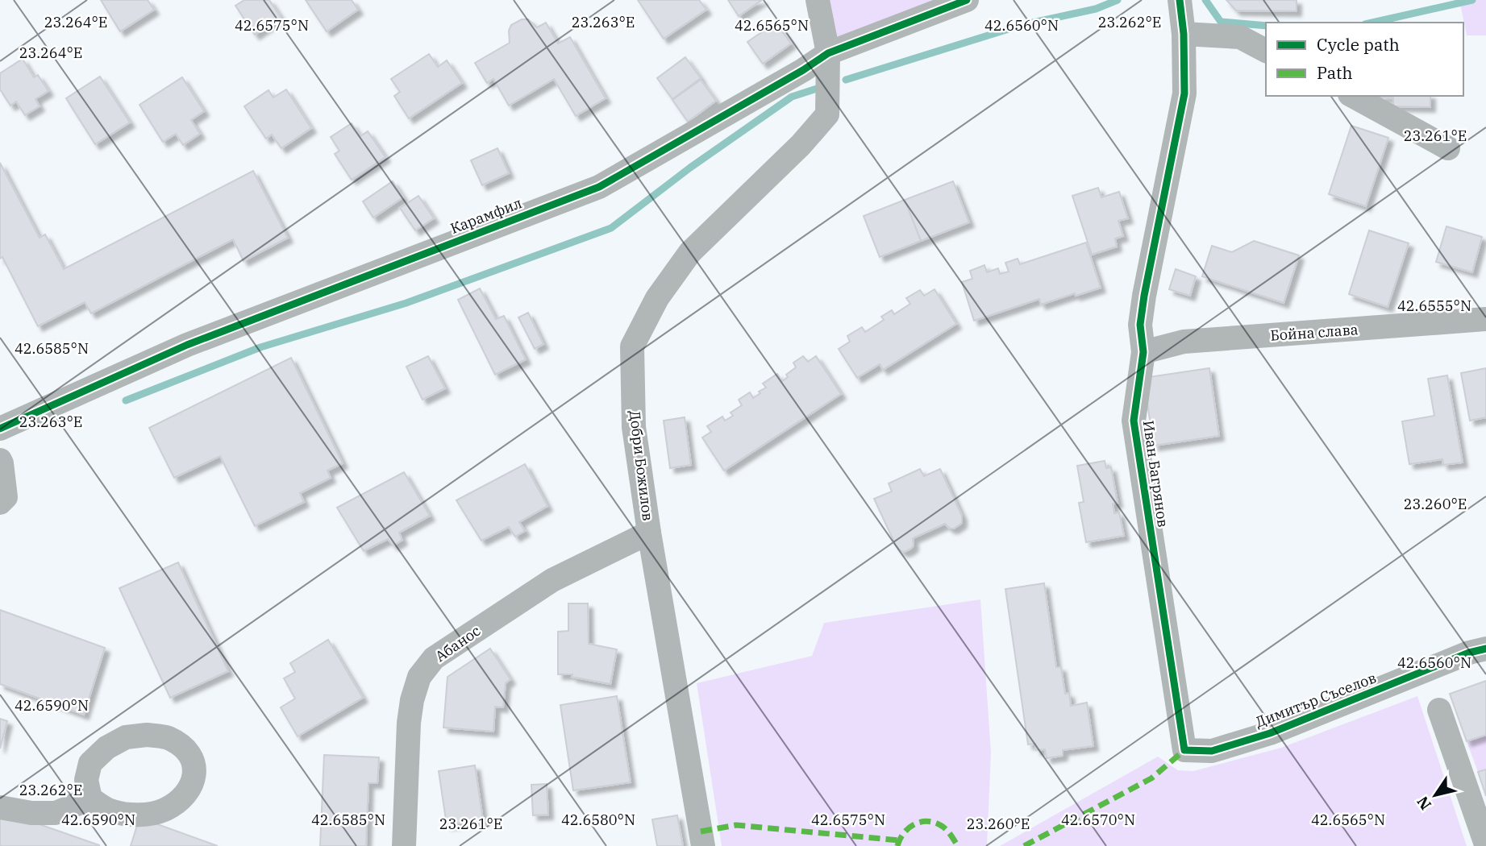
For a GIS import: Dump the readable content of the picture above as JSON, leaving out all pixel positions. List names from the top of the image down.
{
  "streets": {
    "street": [
      "Карамфил",
      "Бойна слава",
      "Добри Божилов",
      "Иван Багрянов",
      "Абанос",
      "Димитър Съселов"
    ]
  },
  "crossings": [
    ["Карамфил", "Добри Божилов"],
    ["Бойна слава", "Иван Багрянов"],
    ["Добри Божилов", "Абанос"],
    ["Иван Багрянов", "Димитър Съселов"]
  ],
  "legend": ["Cycle path", "Path"],
  "north": "bottom left",
  "coordinates": [
    "23.263°E",
    "23.262°E",
    "23.264°E",
    "42.6575°N",
    "42.6565°N",
    "42.6560°N",
    "23.261°E",
    "42.6555°N",
    "42.6585°N",
    "23.260°E",
    "42.6590°N",
    "42.6580°N",
    "42.6570°N"
  ]
}
